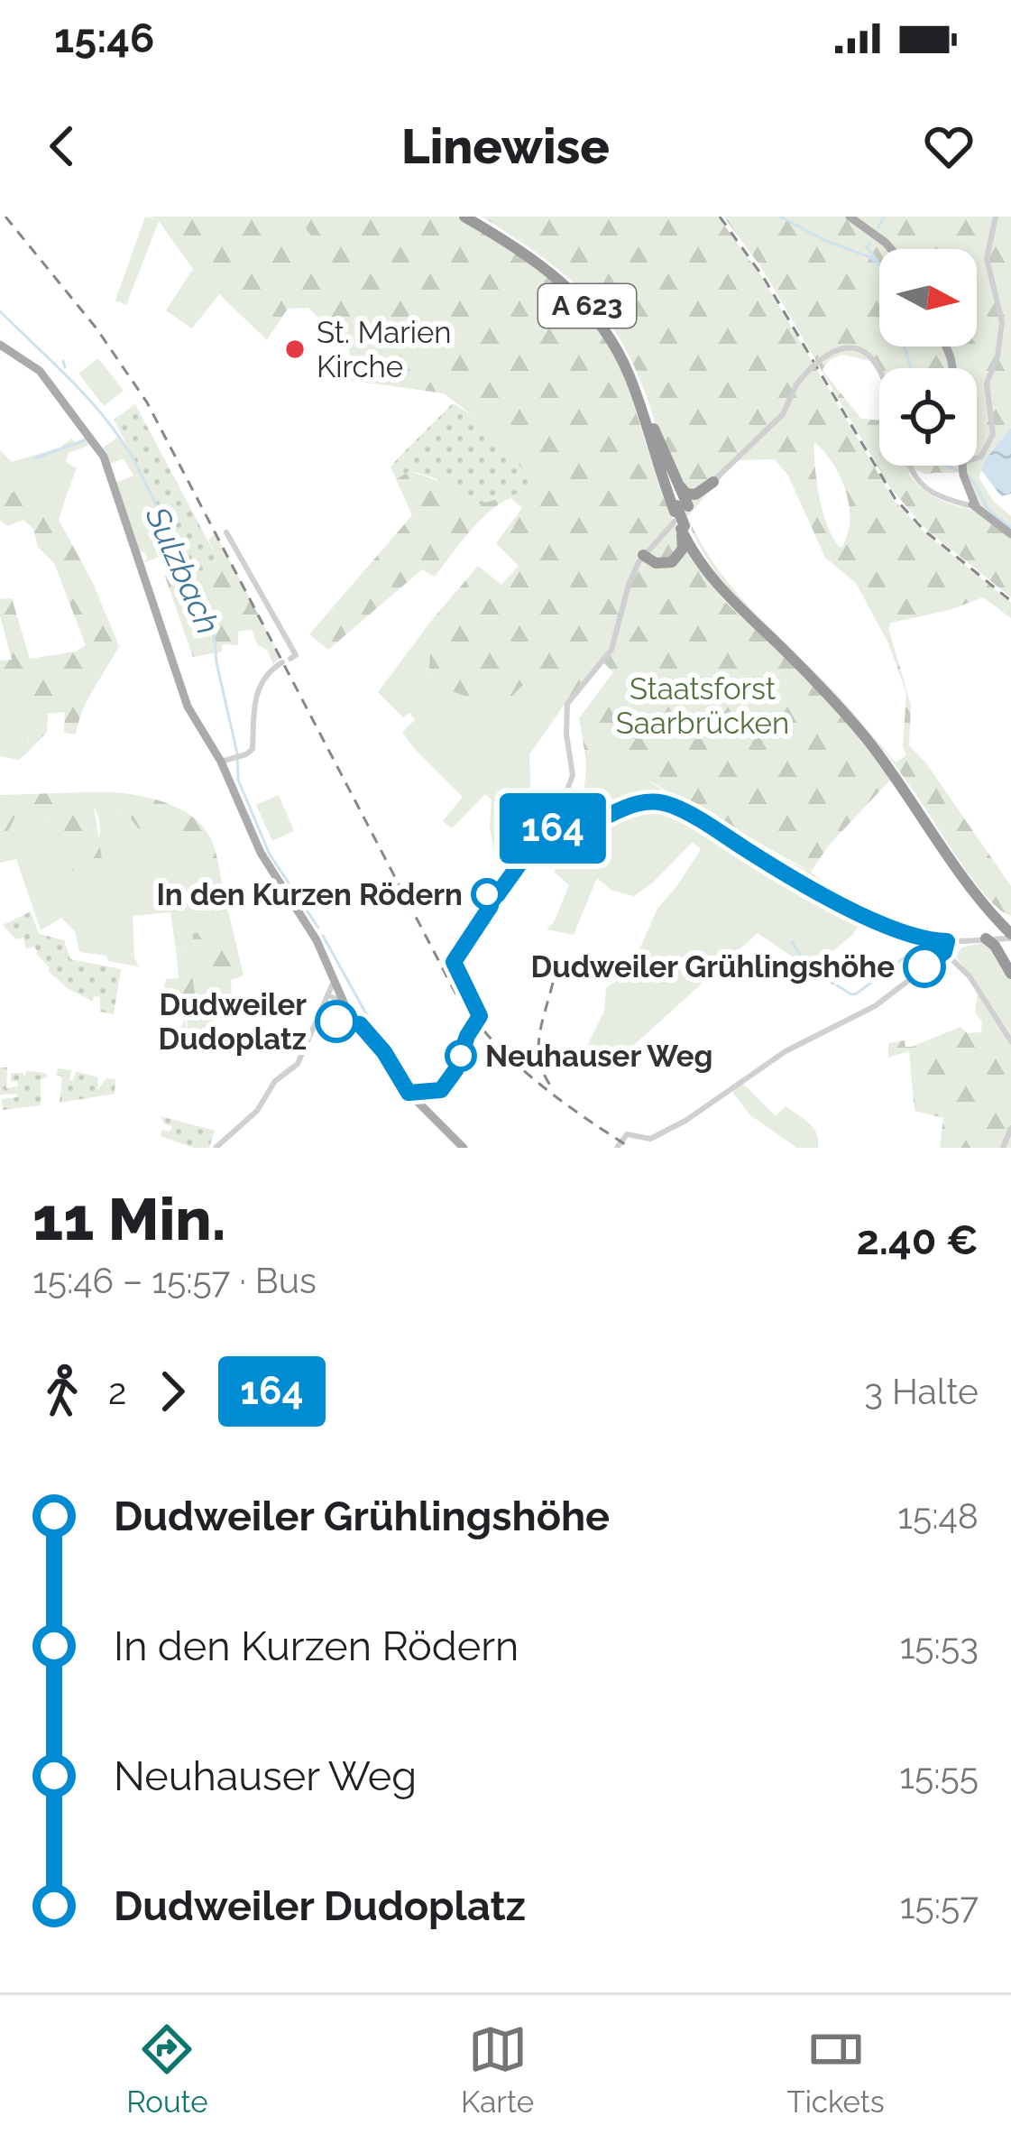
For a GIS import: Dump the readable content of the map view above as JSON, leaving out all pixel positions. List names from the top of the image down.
{
  "streets": {
    "highway": ["A 623"]
  },
  "water": ["Sulzbach"],
  "parks": ["Staatsforst Saarbrücken"],
  "places": [
    "St. Marien Kirche",
    "In den Kurzen Rödern",
    "Dudweiler Grühlingshöhe",
    "Dudweiler Dudoplatz",
    "Neuhauser Weg"
  ],
  "lines": ["bus line 164"],
  "north": "right",
  "page": {
    "status": "15:46",
    "header": "Linewise",
    "on_map": "164",
    "heading": ["11 Min.", "15:46 – 15:57 · Bus", "2.40 €"],
    "legs": ["2", "164", "3 Halte"],
    "list": [
      {
        "name": "Dudweiler Grühlingshöhe",
        "value": "15:48"
      },
      {
        "name": "In den Kurzen Rödern",
        "value": "15:53"
      },
      {
        "name": "Neuhauser Weg",
        "value": "15:55"
      },
      {
        "name": "Dudweiler Dudoplatz",
        "value": "15:57"
      }
    ],
    "tabs": ["Route", "Karte", "Tickets"]
  }
}
